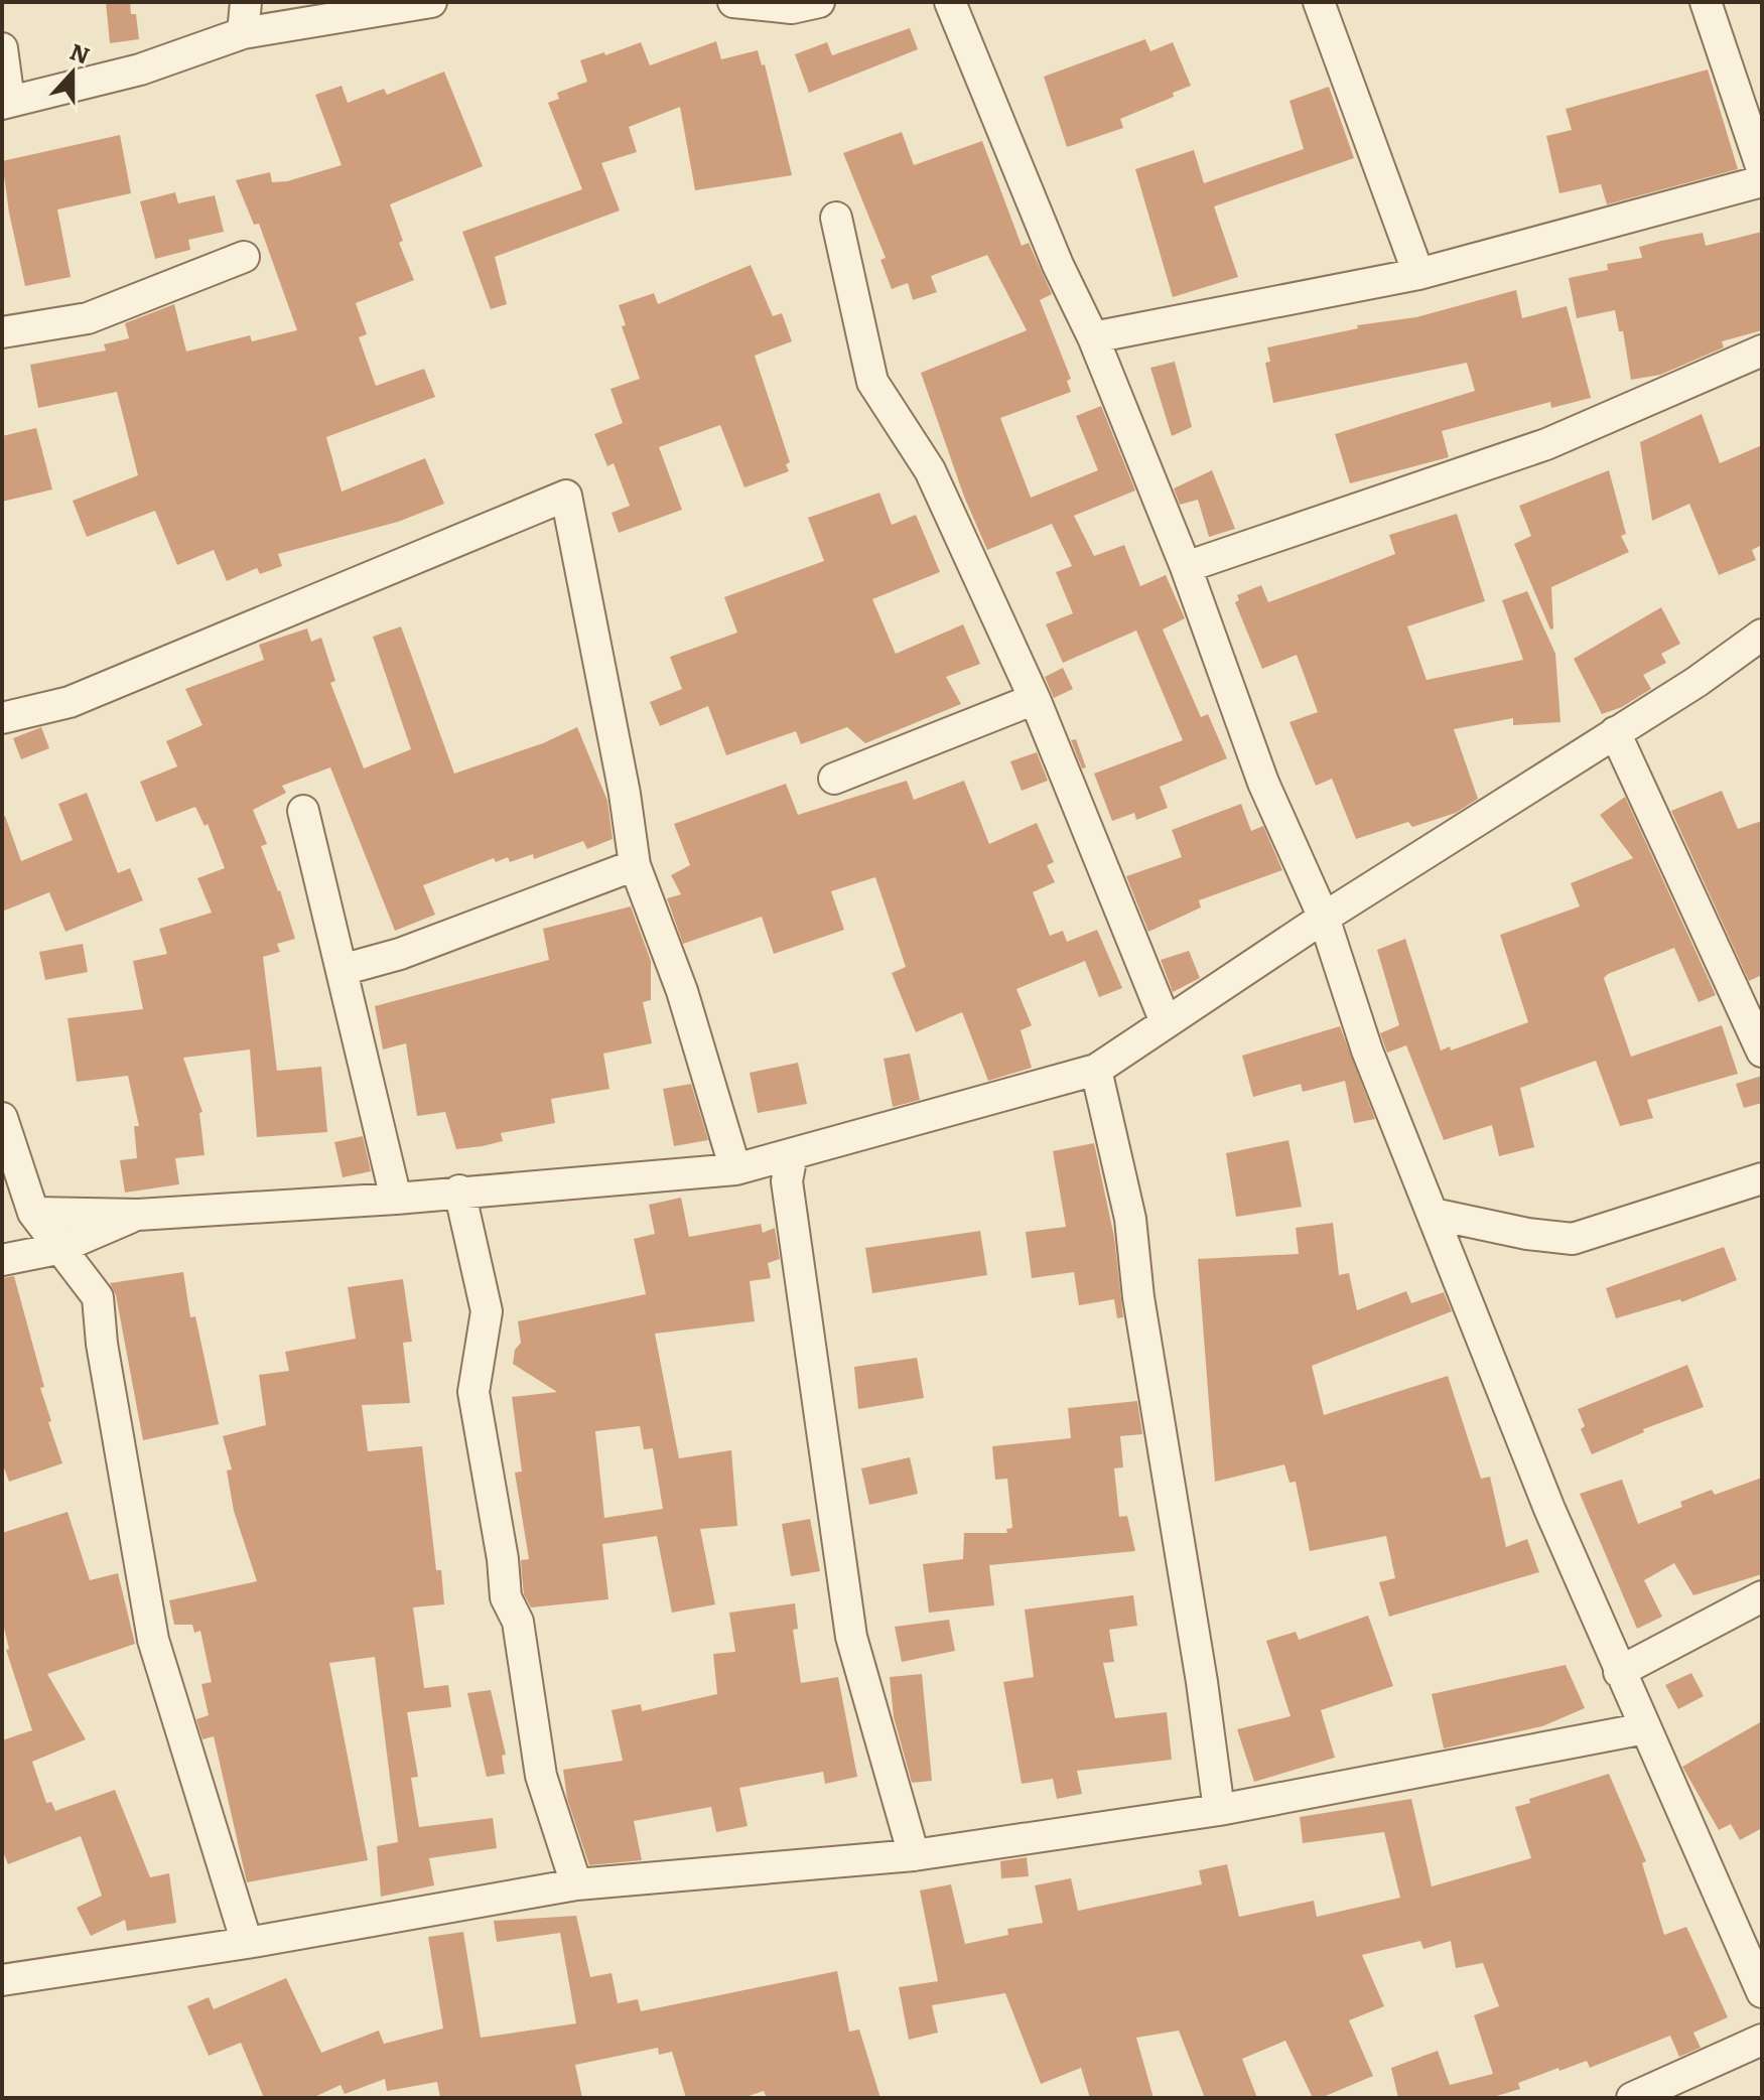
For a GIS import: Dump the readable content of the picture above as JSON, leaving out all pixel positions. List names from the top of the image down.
{
  "north": "top"
}
